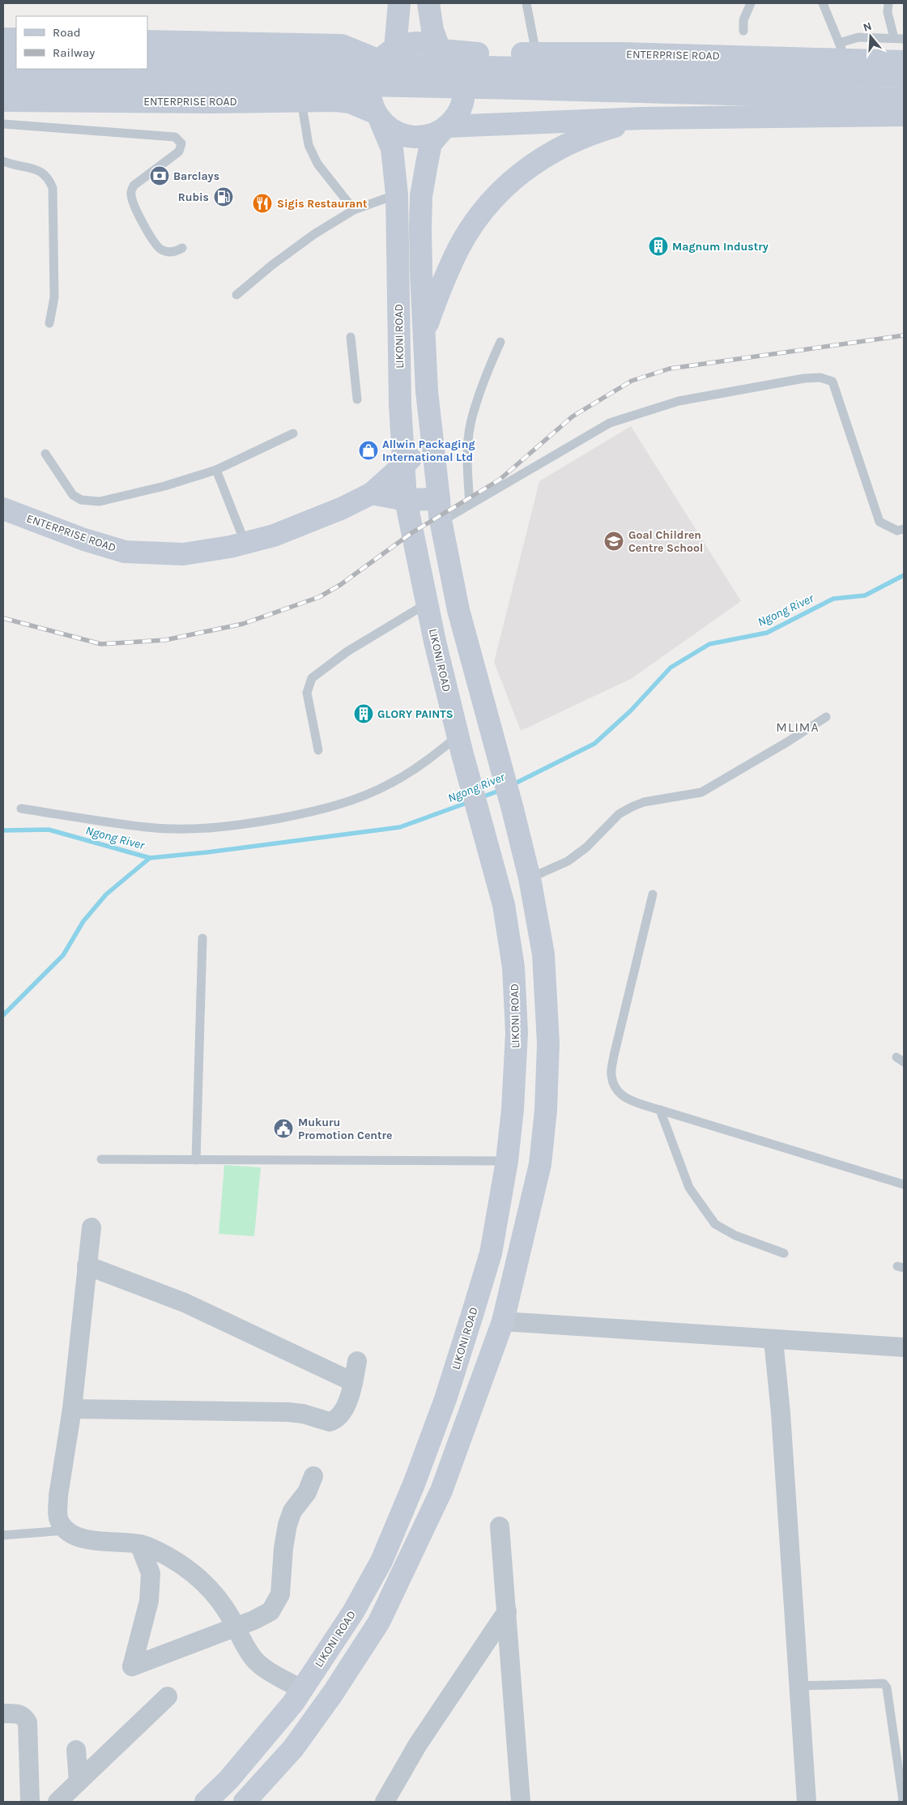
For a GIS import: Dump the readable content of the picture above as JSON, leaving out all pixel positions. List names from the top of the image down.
{
  "streets": {
    "main road": ["ENTERPRISE ROAD", "LIKONI ROAD"]
  },
  "crossings": [
    ["ENTERPRISE ROAD", "LIKONI ROAD"]
  ],
  "districts": ["MLIMA"],
  "water": ["Ngong River"],
  "places": {
    "bank": ["Barclays"],
    "fuel station": ["Rubis"],
    "restaurant": ["Sigis Restaurant"],
    "building": ["Magnum Industry", "GLORY PAINTS"],
    "shop": ["Allwin Packaging International Ltd"],
    "school or university": ["Goal Children Centre School"],
    "public building": ["Mukuru Promotion Centre"]
  },
  "legend": ["Road", "Railway"],
  "north": "top"
}
